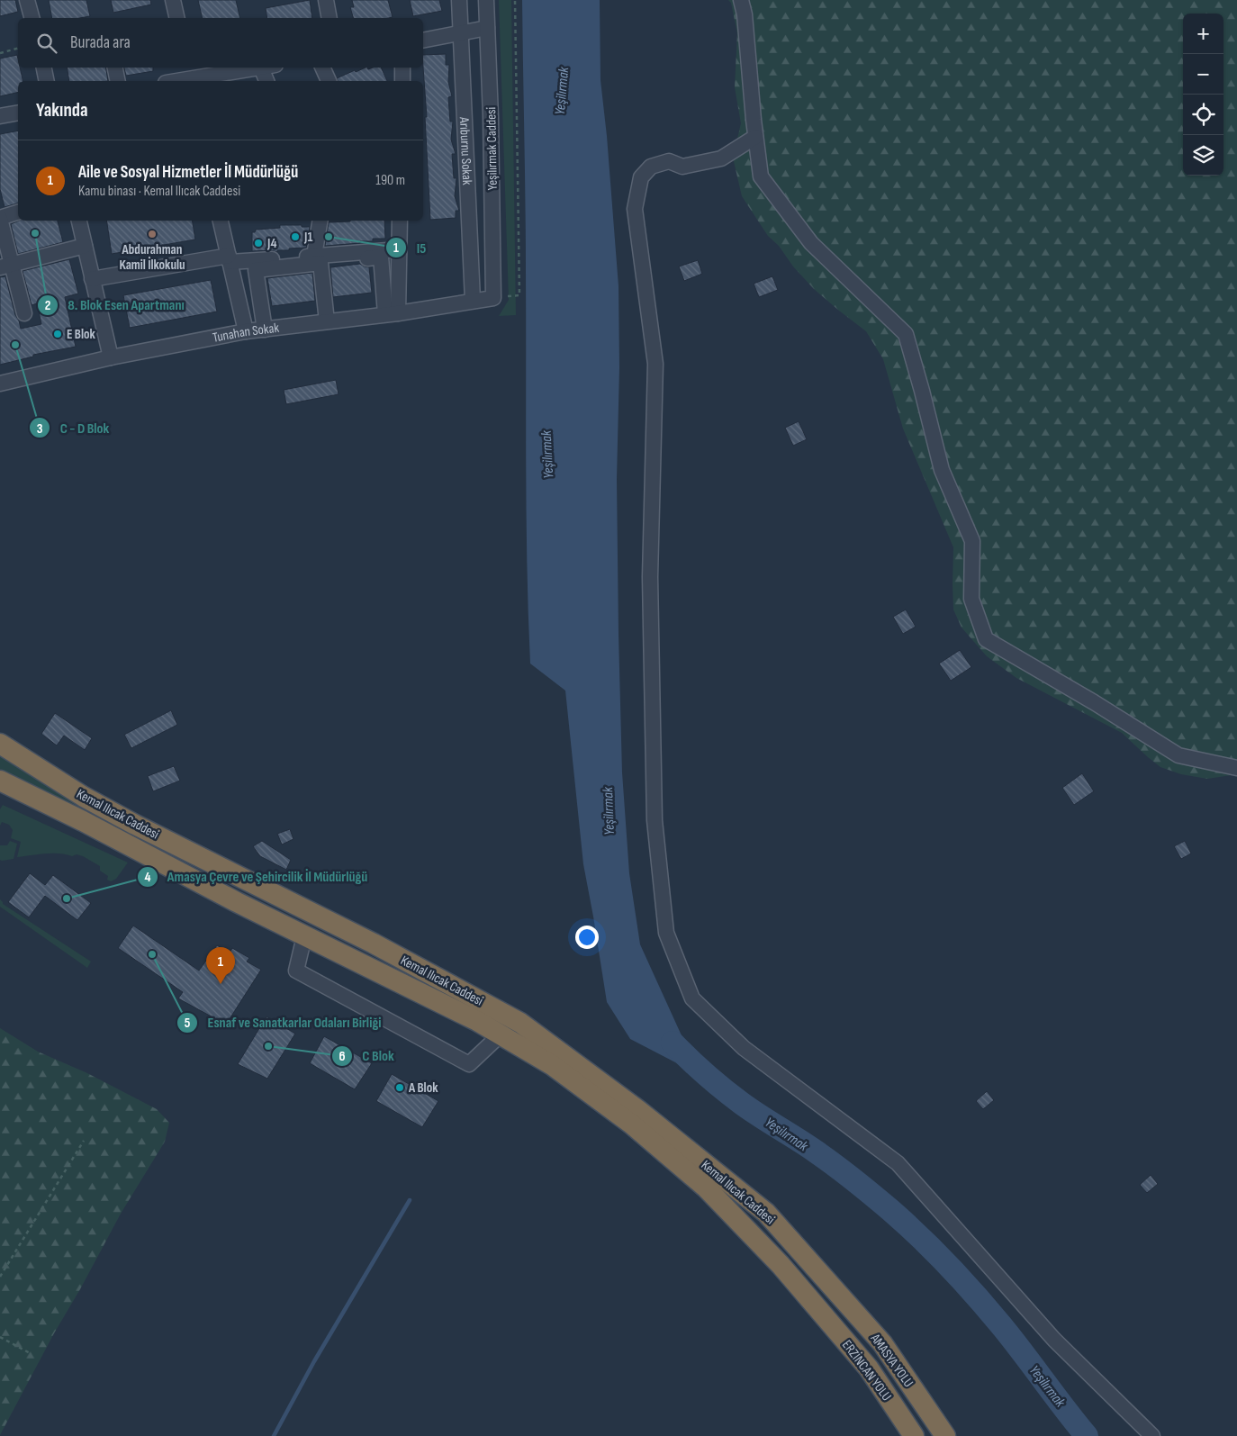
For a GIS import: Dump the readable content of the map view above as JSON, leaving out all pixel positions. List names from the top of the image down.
{
  "streets": {
    "highway": ["Kemal Ilıcak Caddesi", "AMASYA YOLU", "ERZİNCAN YOLU"],
    "street": ["Yeşilırmak Caddesi", "Arıburnu Sokak", "Tunahan Sokak"]
  },
  "crossings": [
    ["Yeşilırmak Caddesi", "Tunahan Sokak"],
    ["Arıburnu Sokak", "Tunahan Sokak"],
    ["Kemal Ilıcak Caddesi", "AMASYA YOLU"],
    ["Kemal Ilıcak Caddesi", "ERZİNCAN YOLU"]
  ],
  "water": ["Yeşilırmak"],
  "places": [
    "8. Blok Esen Apartmanı",
    "Abdurahman Kamil İlkokulu",
    "J1",
    "I5",
    "J4",
    "E Blok",
    "C - D Blok",
    "Amasya Çevre ve Şehircilik İl Müdürlüğü",
    "Esnaf ve Sanatkarlar Odaları Birliği",
    "C Blok",
    "A Blok"
  ],
  "page": {
    "map_buttons": ["+", "−"],
    "search": "Burada ara",
    "heading": "Yakında",
    "list": [
      {
        "mark": "1",
        "name": "Aile ve Sosyal Hizmetler İl Müdürlüğü",
        "note": "Kamu binası · Kemal Ilıcak Caddesi",
        "value": "190 m"
      }
    ],
    "pins": "1"
  }
}
